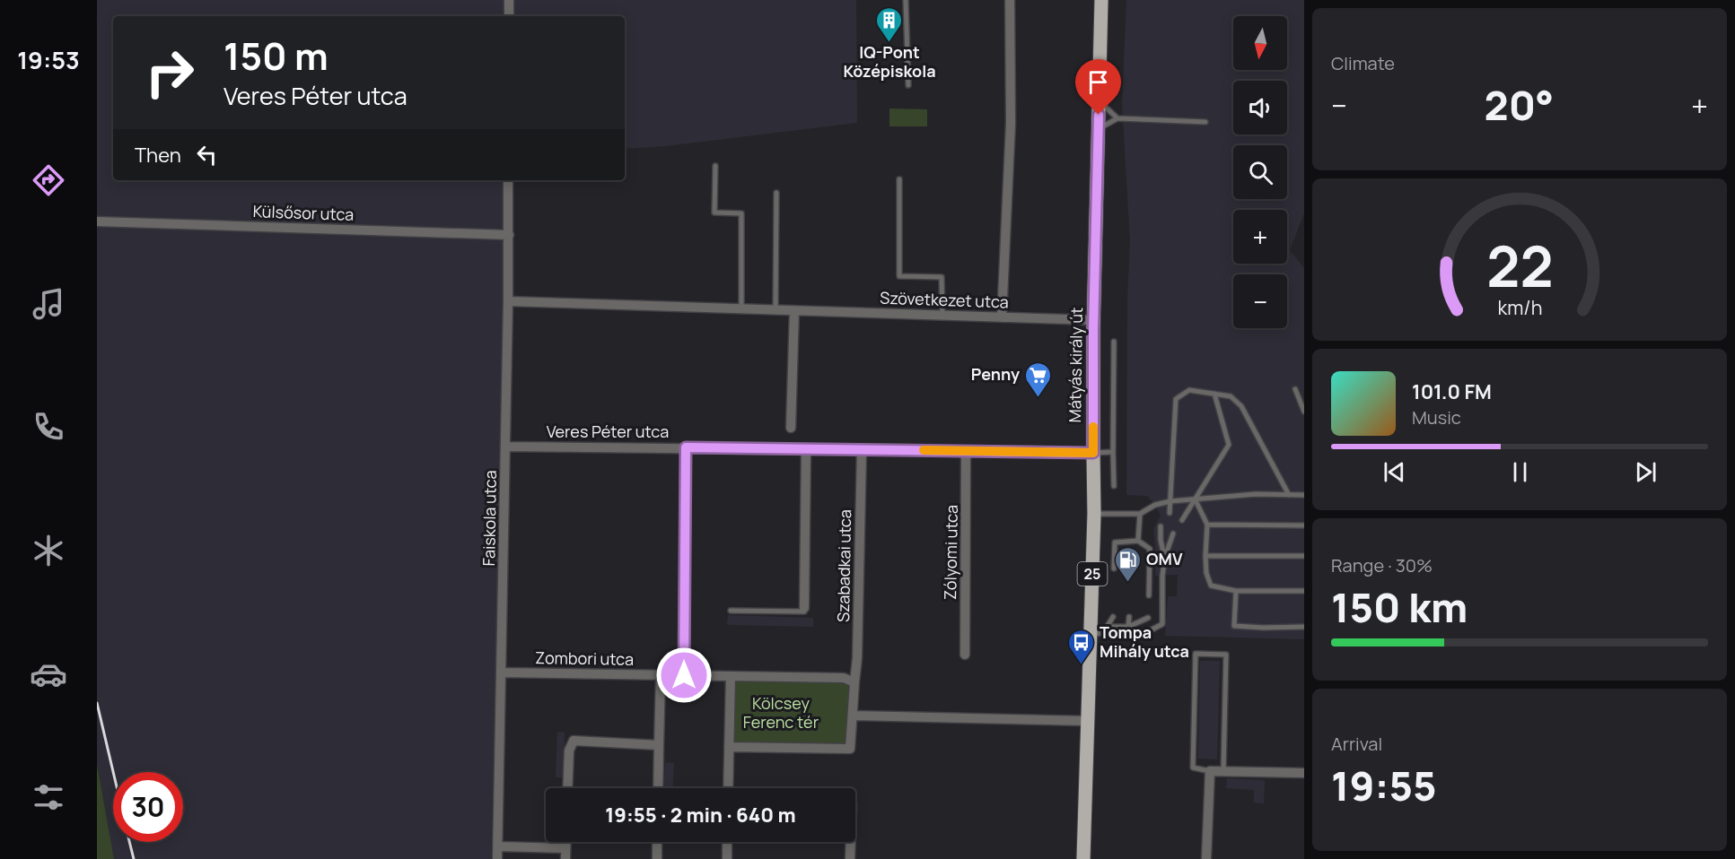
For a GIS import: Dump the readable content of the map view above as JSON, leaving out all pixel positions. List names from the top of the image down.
{
  "streets": {
    "main road": ["Mátyás király út", "25"],
    "street": [
      "Külsősor utca",
      "Szövetkezet utca",
      "Veres Péter utca",
      "Faiskola utca",
      "Zólyomi utca",
      "Szabadkai utca",
      "Zombori utca"
    ]
  },
  "crossings": [
    ["Külsősor utca", "Faiskola utca"],
    ["Szövetkezet utca", "Mátyás király út"],
    ["Szövetkezet utca", "Faiskola utca"],
    ["Mátyás király út", "Veres Péter utca"],
    ["Veres Péter utca", "Faiskola utca"],
    ["Veres Péter utca", "Zólyomi utca"],
    ["Veres Péter utca", "Szabadkai utca"],
    ["Faiskola utca", "Zombori utca"]
  ],
  "parks": ["Kölcsey Ferenc tér"],
  "places": {
    "building": ["IQ-Pont Középiskola"],
    "supermarket": ["Penny"],
    "fuel station": ["OMV"],
    "bus stop": ["Tompa Mihály utca"]
  },
  "north": "bottom",
  "page": {
    "tabs": "19:53",
    "tile": [
      "Climate",
      ["Range · 30%", "150 km"],
      ["Arrival", "19:55"]
    ],
    "map_buttons": ["+", "−"],
    "turn": ["150 m", "Veres Péter utca"],
    "heat": ["−", "20°", "+"],
    "then": "Then",
    "song": ["101.0 FM", "Music"],
    "limit": "30",
    "trip": "19:55 · 2 min · 640 m",
    "gauge": ["22", "km/h"]
  }
}
